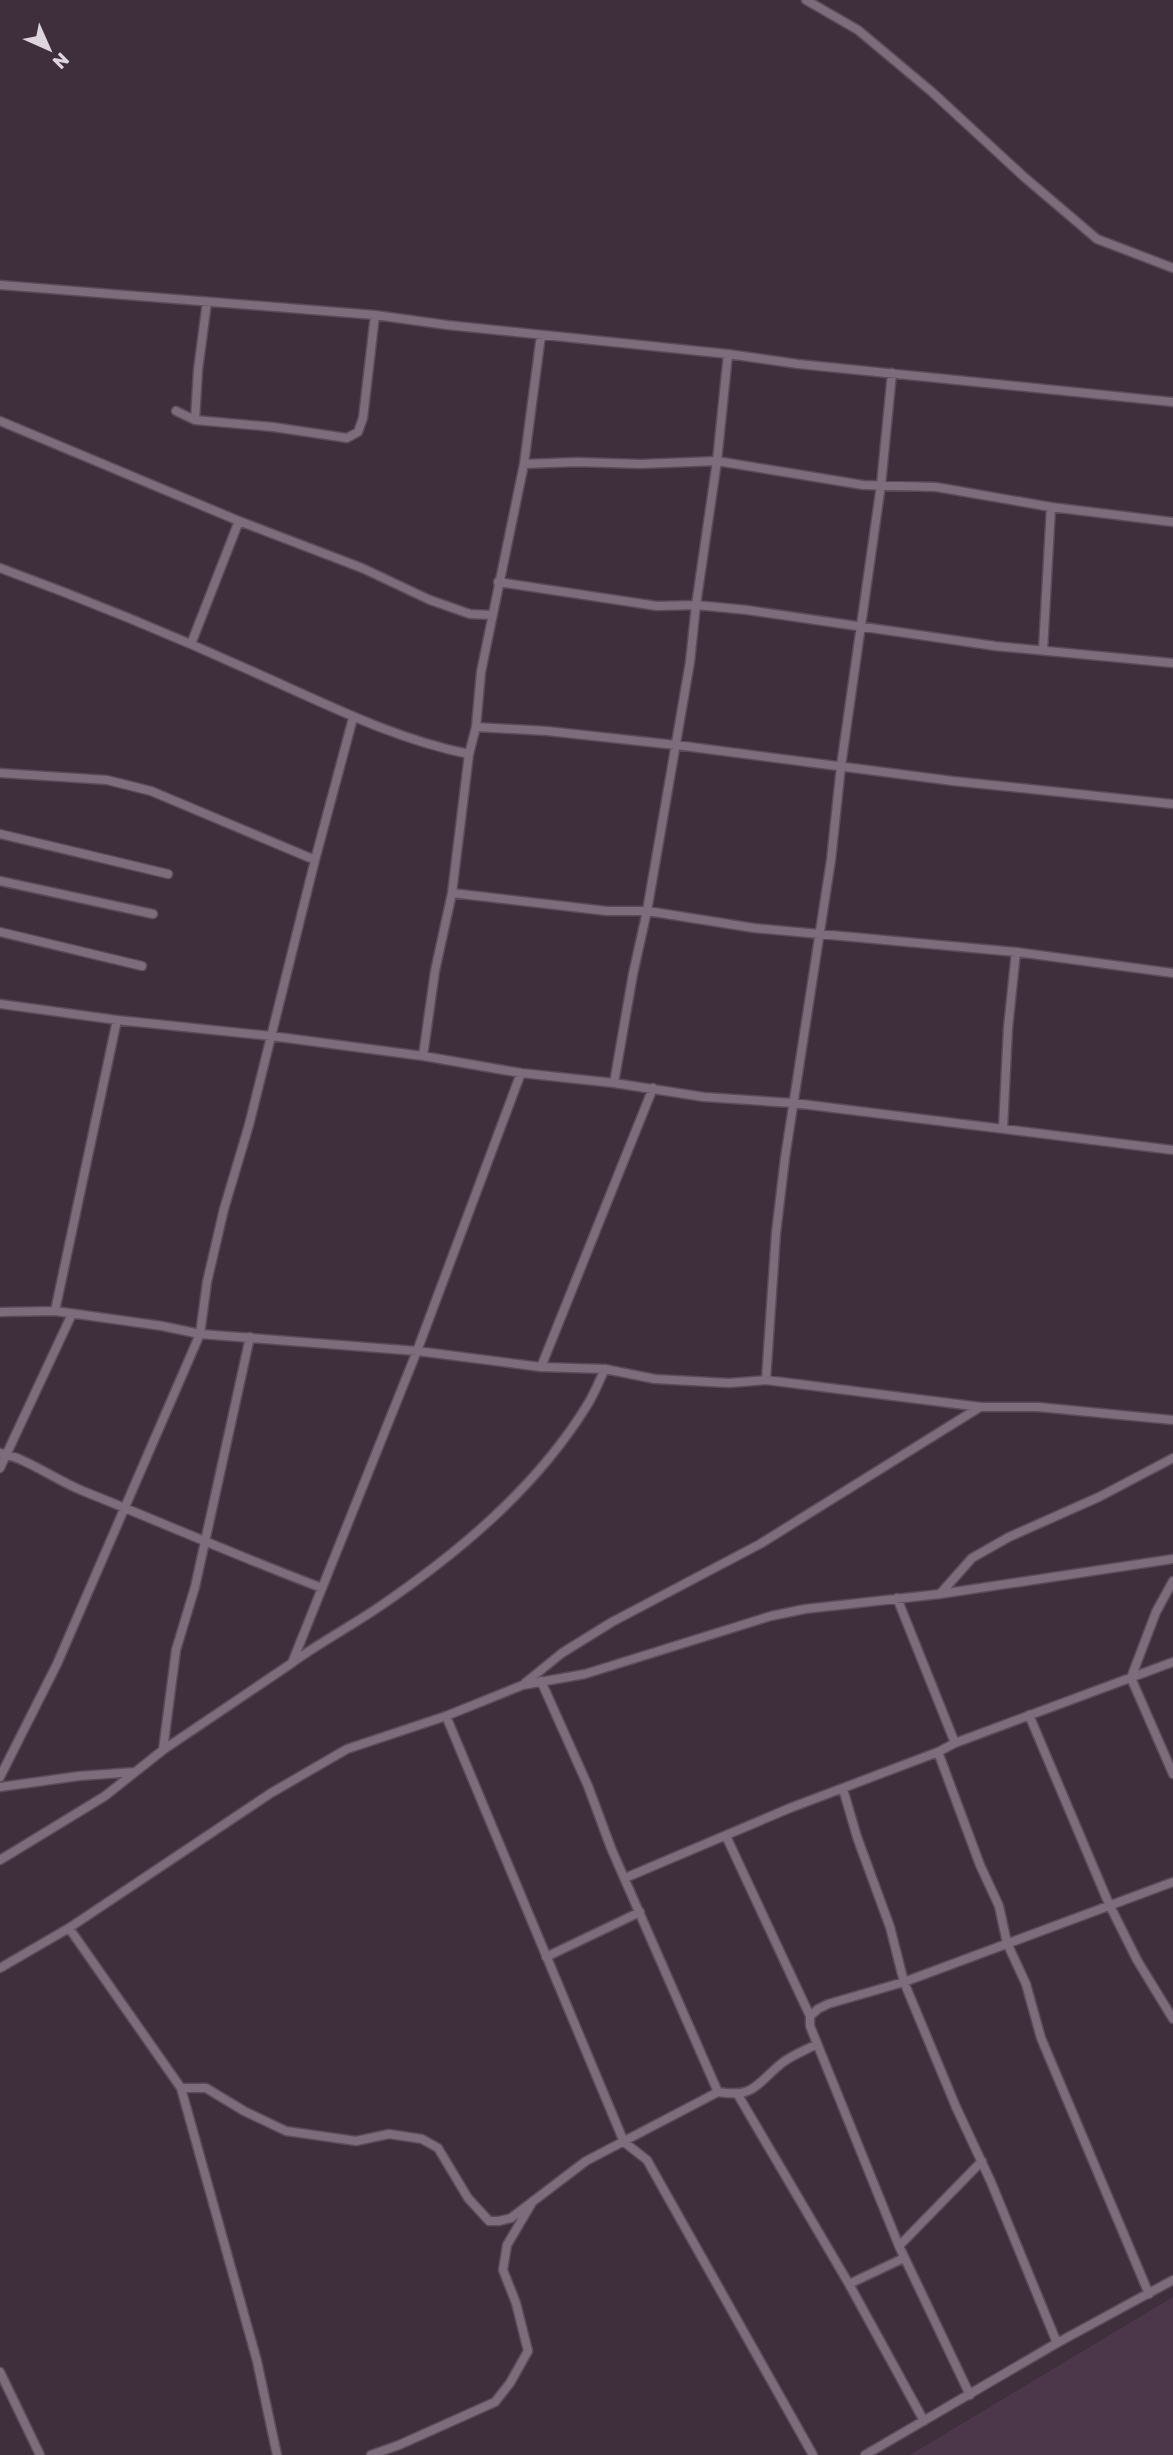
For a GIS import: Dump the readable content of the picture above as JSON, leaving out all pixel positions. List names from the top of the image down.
{
  "north": "bottom right"
}
